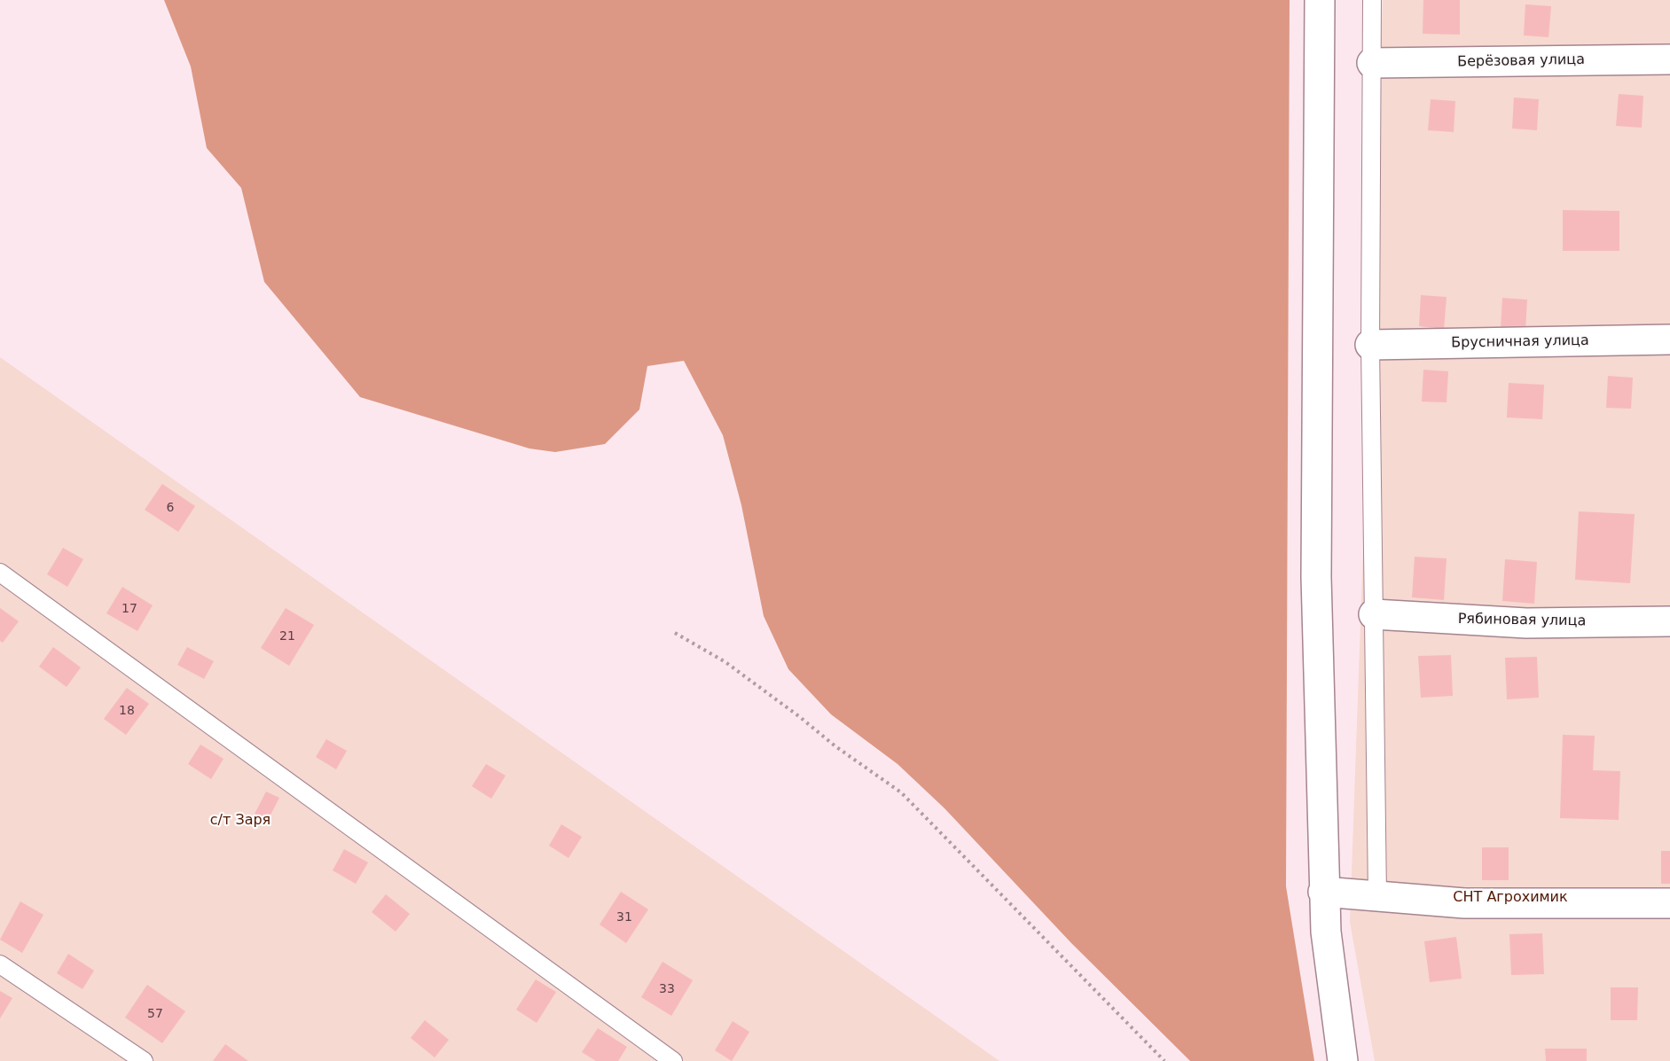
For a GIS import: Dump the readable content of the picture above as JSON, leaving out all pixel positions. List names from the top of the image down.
{
  "streets": {
    "street": ["Берёзовая улица", "Брусничная улица", "Рябиновая улица"]
  },
  "parks": ["с/т Заря", "СНТ Агрохимик"],
  "house_numbers": [
    "6",
    "17",
    "21",
    "18",
    "31",
    "33",
    "57"
  ]
}
